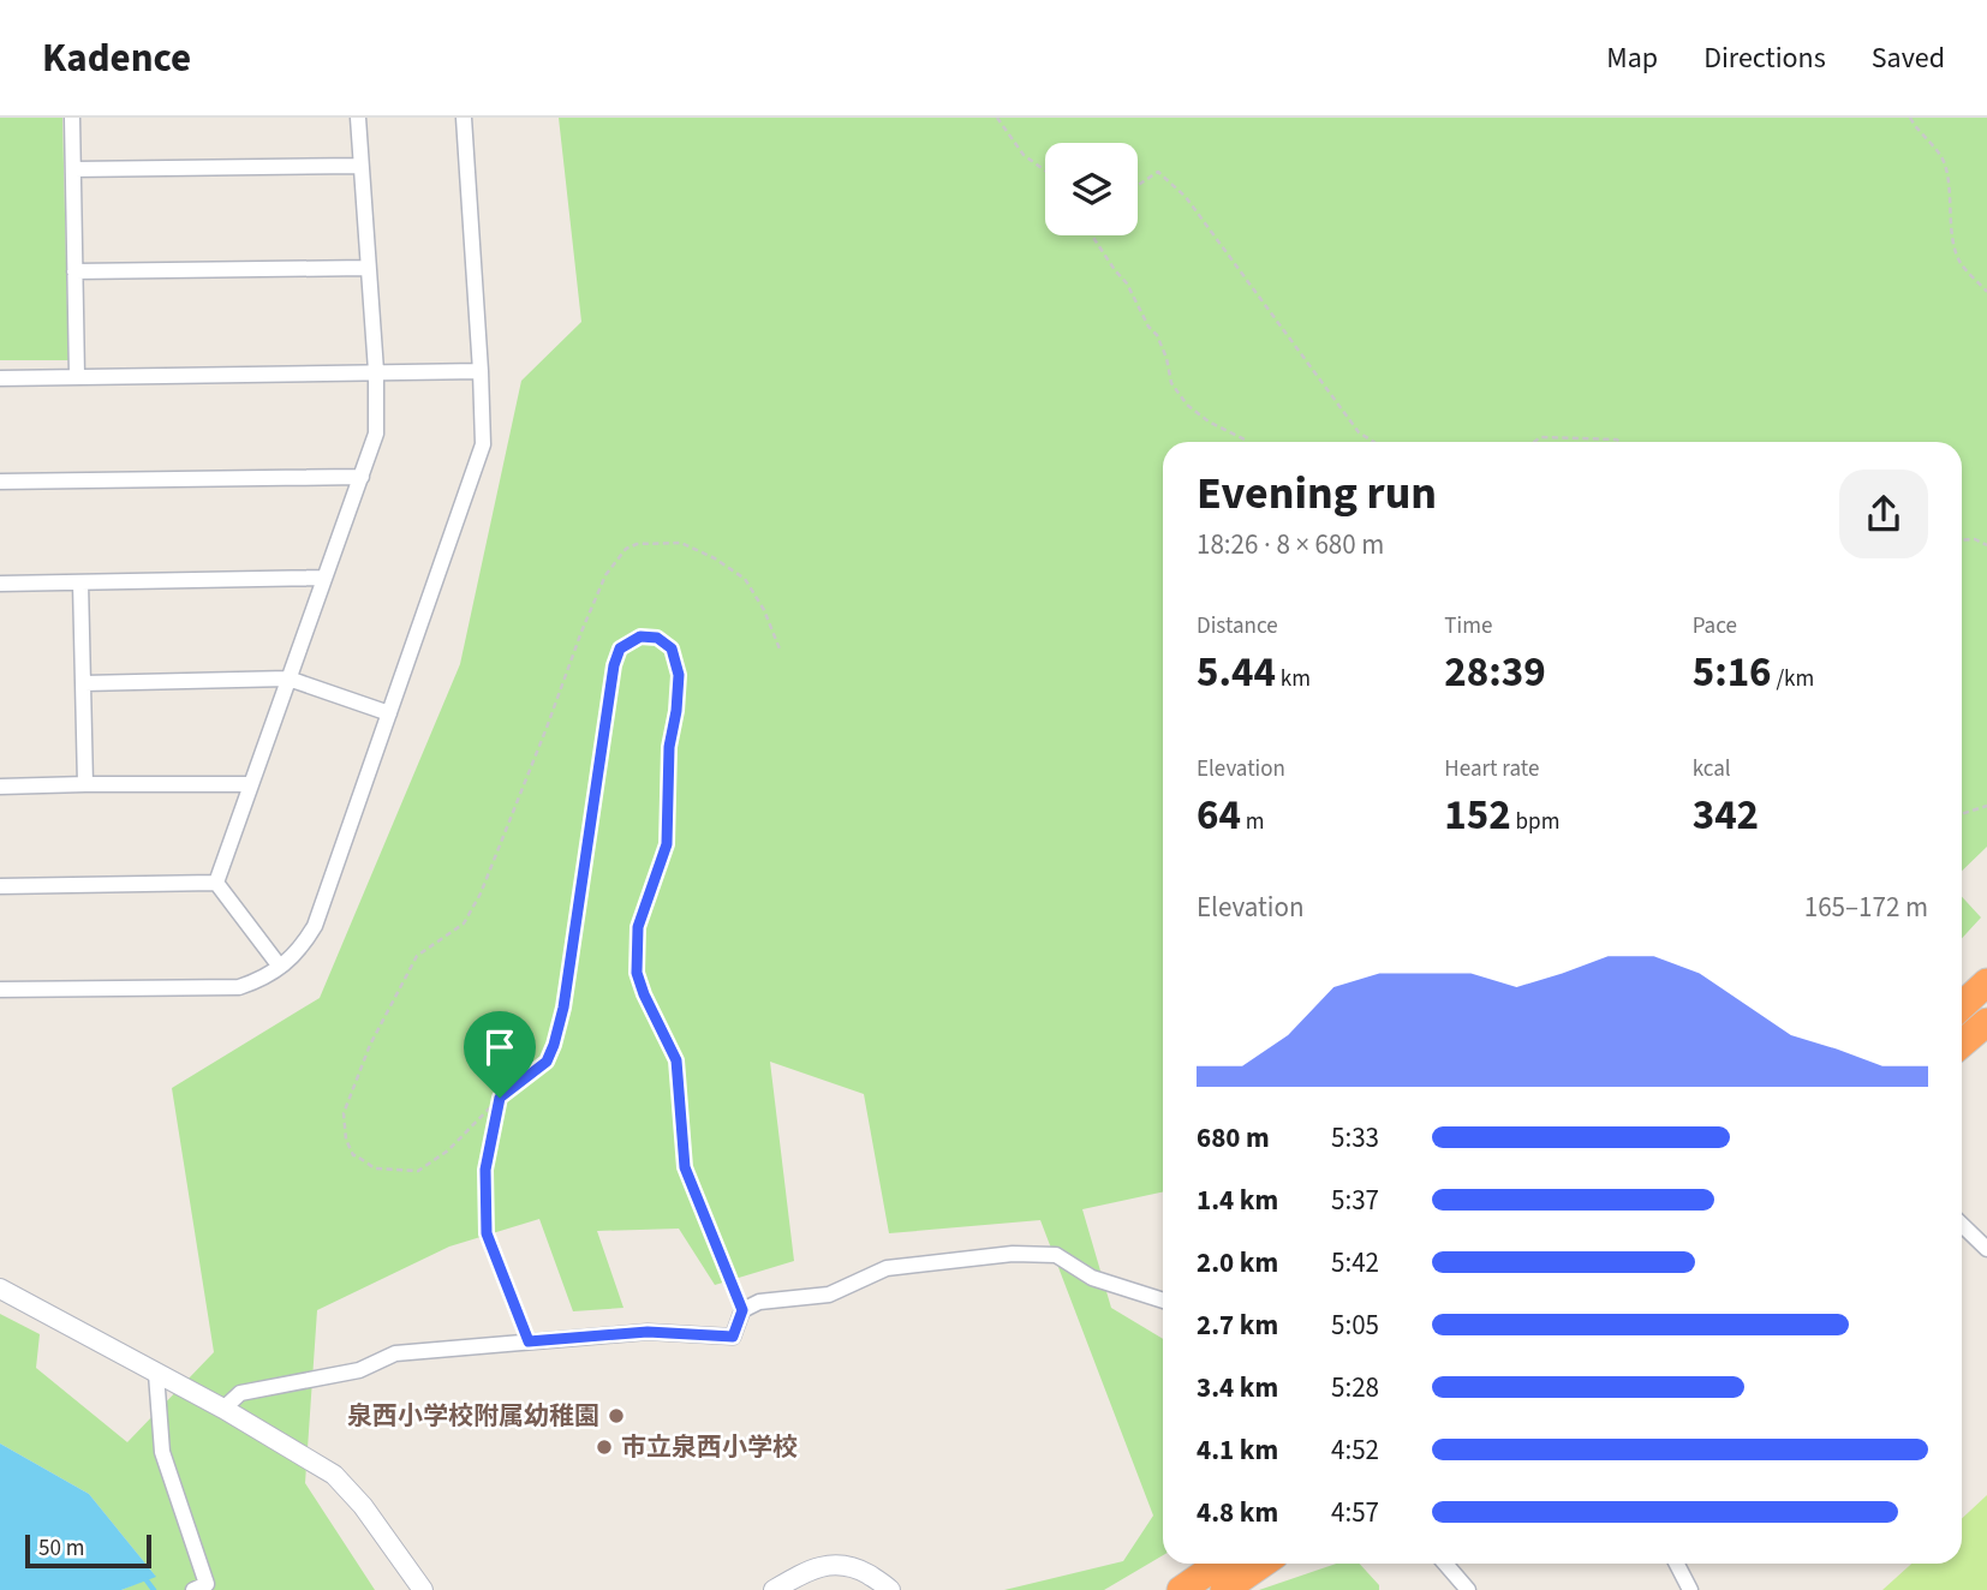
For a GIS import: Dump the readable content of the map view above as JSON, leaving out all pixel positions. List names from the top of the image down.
{
  "places": ["泉西小学校附属幼稚園", "市立泉西小学校"],
  "scale_bar": "50 m",
  "page": {
    "header": "Kadence",
    "nav": ["Map", "Directions", "Saved"],
    "heading": ["Evening run", "18:26 · 8 × 680 m"],
    "stats": [
      ["Distance", "5.44 km"],
      ["Time", "28:39"],
      ["Pace", "5:16 /km"],
      ["Elevation", "64 m"],
      ["Heart rate", "152 bpm"],
      ["kcal", "342"]
    ],
    "chart": ["Elevation", "165–172 m"],
    "list": [
      {
        "name": "680 m",
        "note": "5:33"
      },
      {
        "name": "1.4 km",
        "note": "5:37"
      },
      {
        "name": "2.0 km",
        "note": "5:42"
      },
      {
        "name": "2.7 km",
        "note": "5:05"
      },
      {
        "name": "3.4 km",
        "note": "5:28"
      },
      {
        "name": "4.1 km",
        "note": "4:52"
      },
      {
        "name": "4.8 km",
        "note": "4:57"
      }
    ],
    "scale": "50 m"
  }
}
